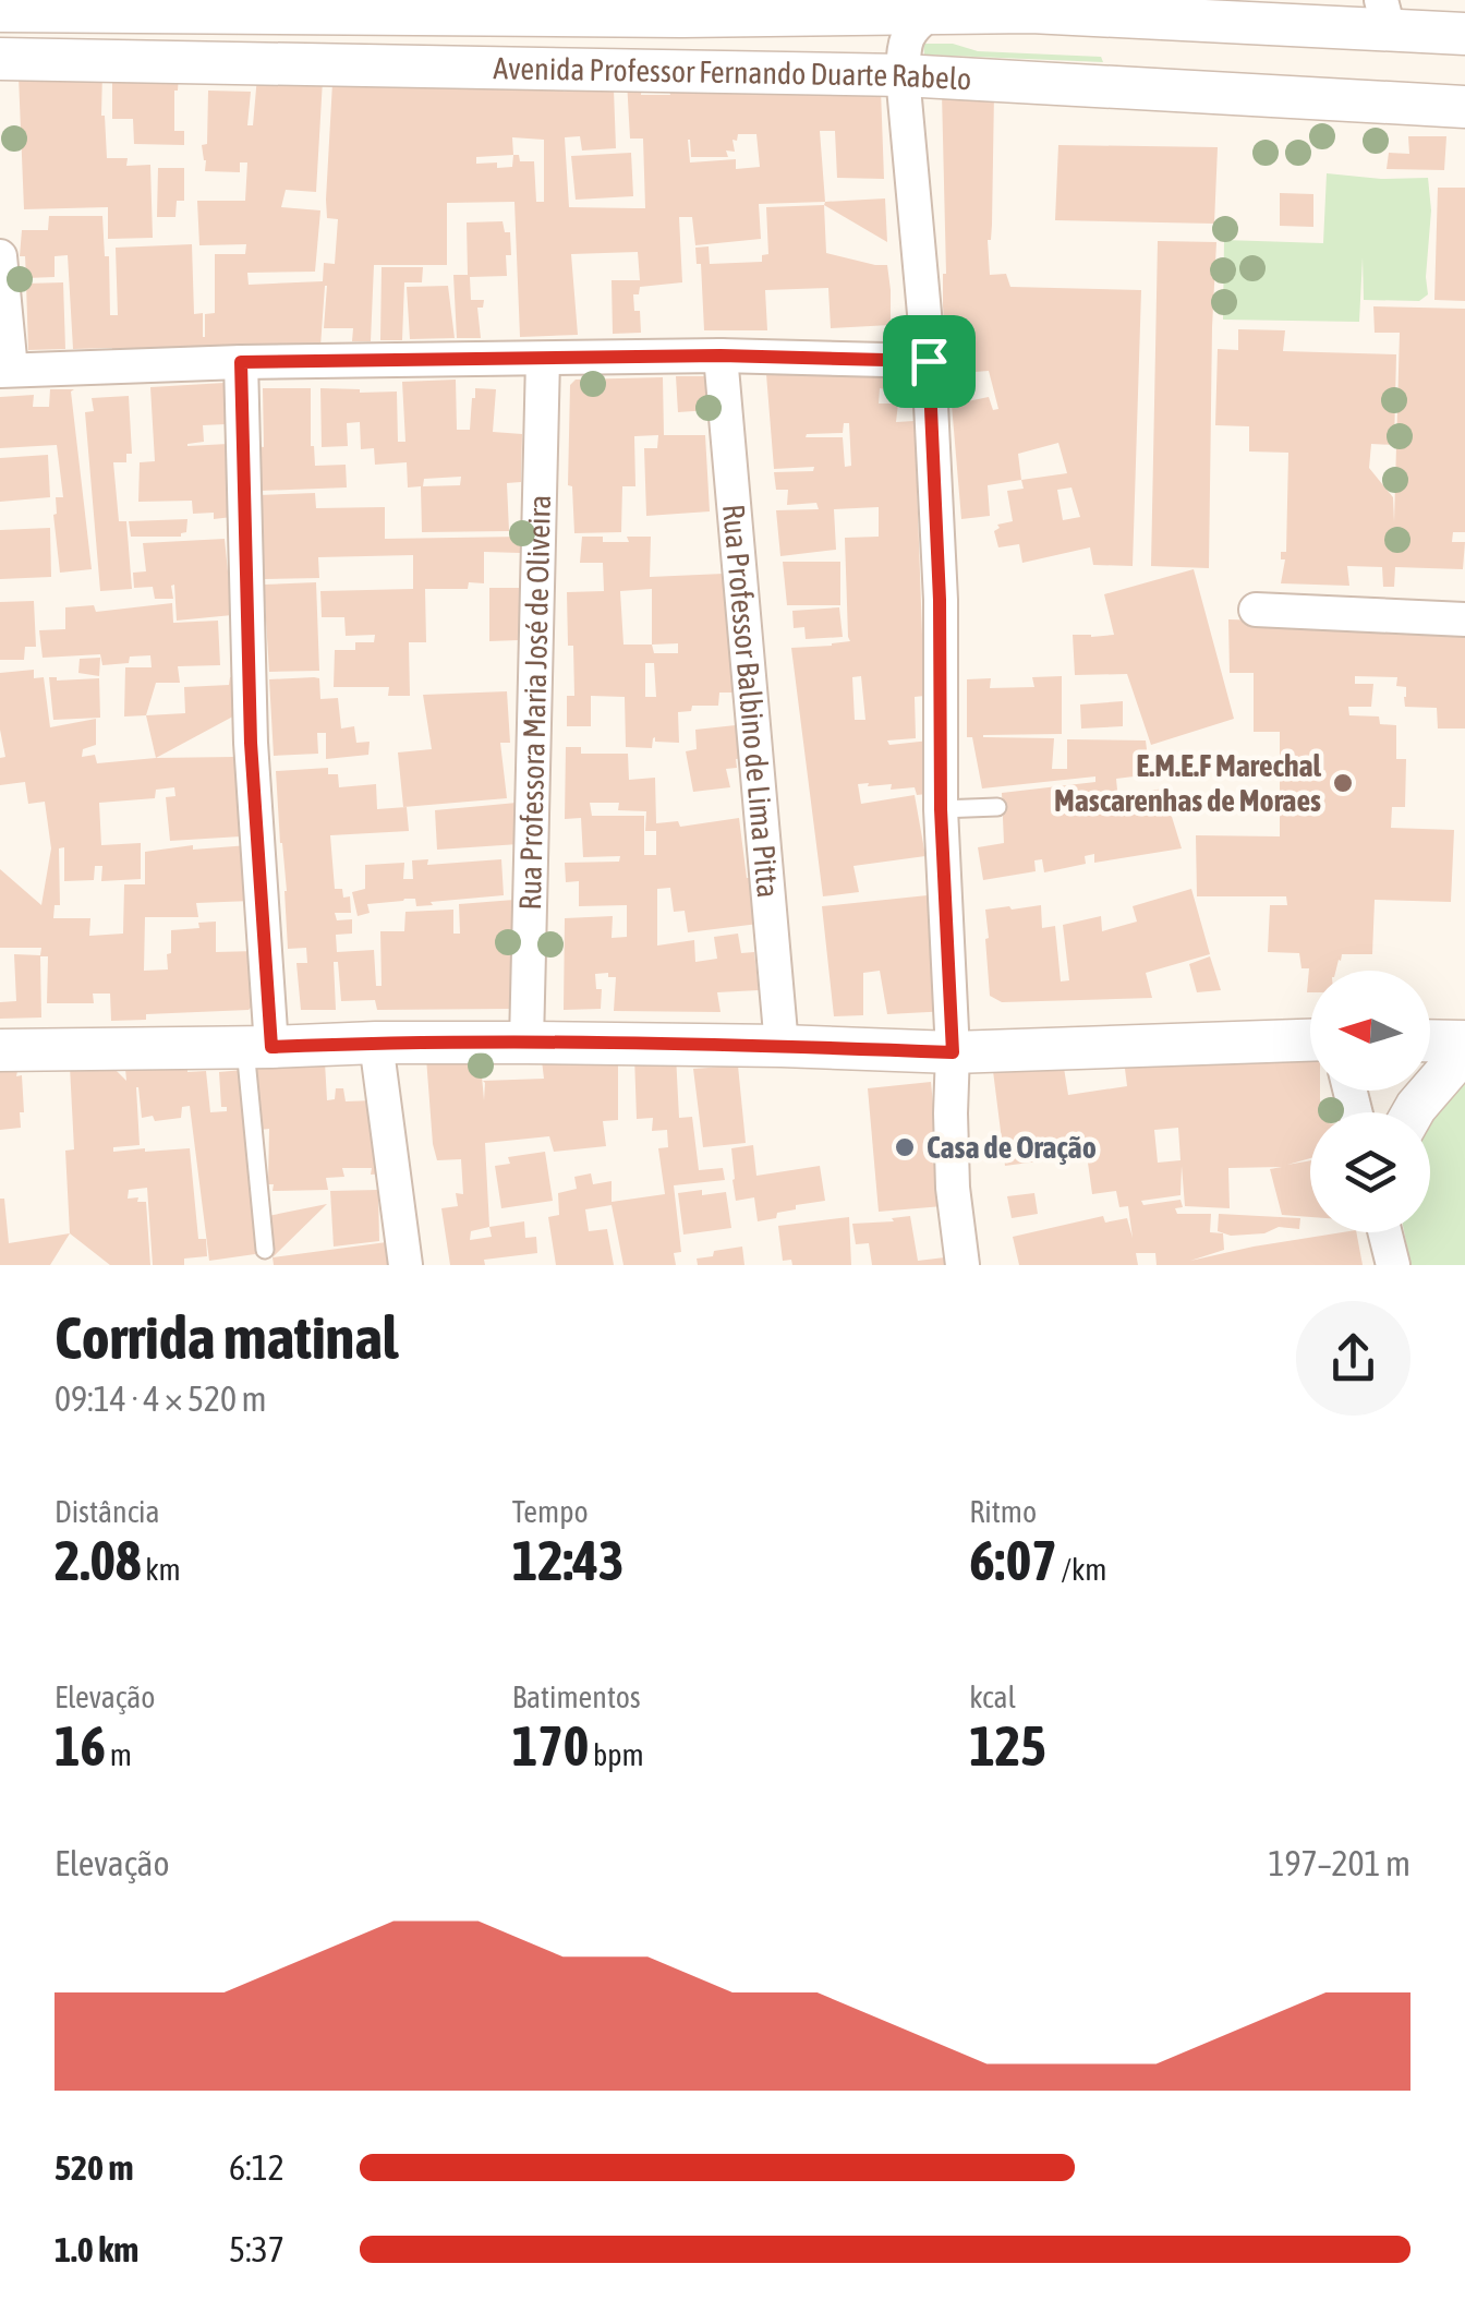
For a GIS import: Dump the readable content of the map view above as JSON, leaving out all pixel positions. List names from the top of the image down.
{
  "streets": {
    "street": ["Avenida Professor Fernando Duarte Rabelo", "Rua Professora Maria José de Oliveira", "Rua Professor Balbino de Lima Pitta"]
  },
  "places": ["E.M.E.F Marechal Mascarenhas de Moraes", "Casa de Oração"],
  "north": "left",
  "page": {
    "heading": ["Corrida matinal", "09:14 · 4 × 520 m"],
    "stats": [
      ["Distância", "2.08 km"],
      ["Tempo", "12:43"],
      ["Ritmo", "6:07 /km"],
      ["Elevação", "16 m"],
      ["Batimentos", "170 bpm"],
      ["kcal", "125"]
    ],
    "chart": ["Elevação", "197–201 m"],
    "list": [
      {
        "name": "520 m",
        "note": "6:12"
      },
      {
        "name": "1.0 km",
        "note": "5:37"
      }
    ]
  }
}
